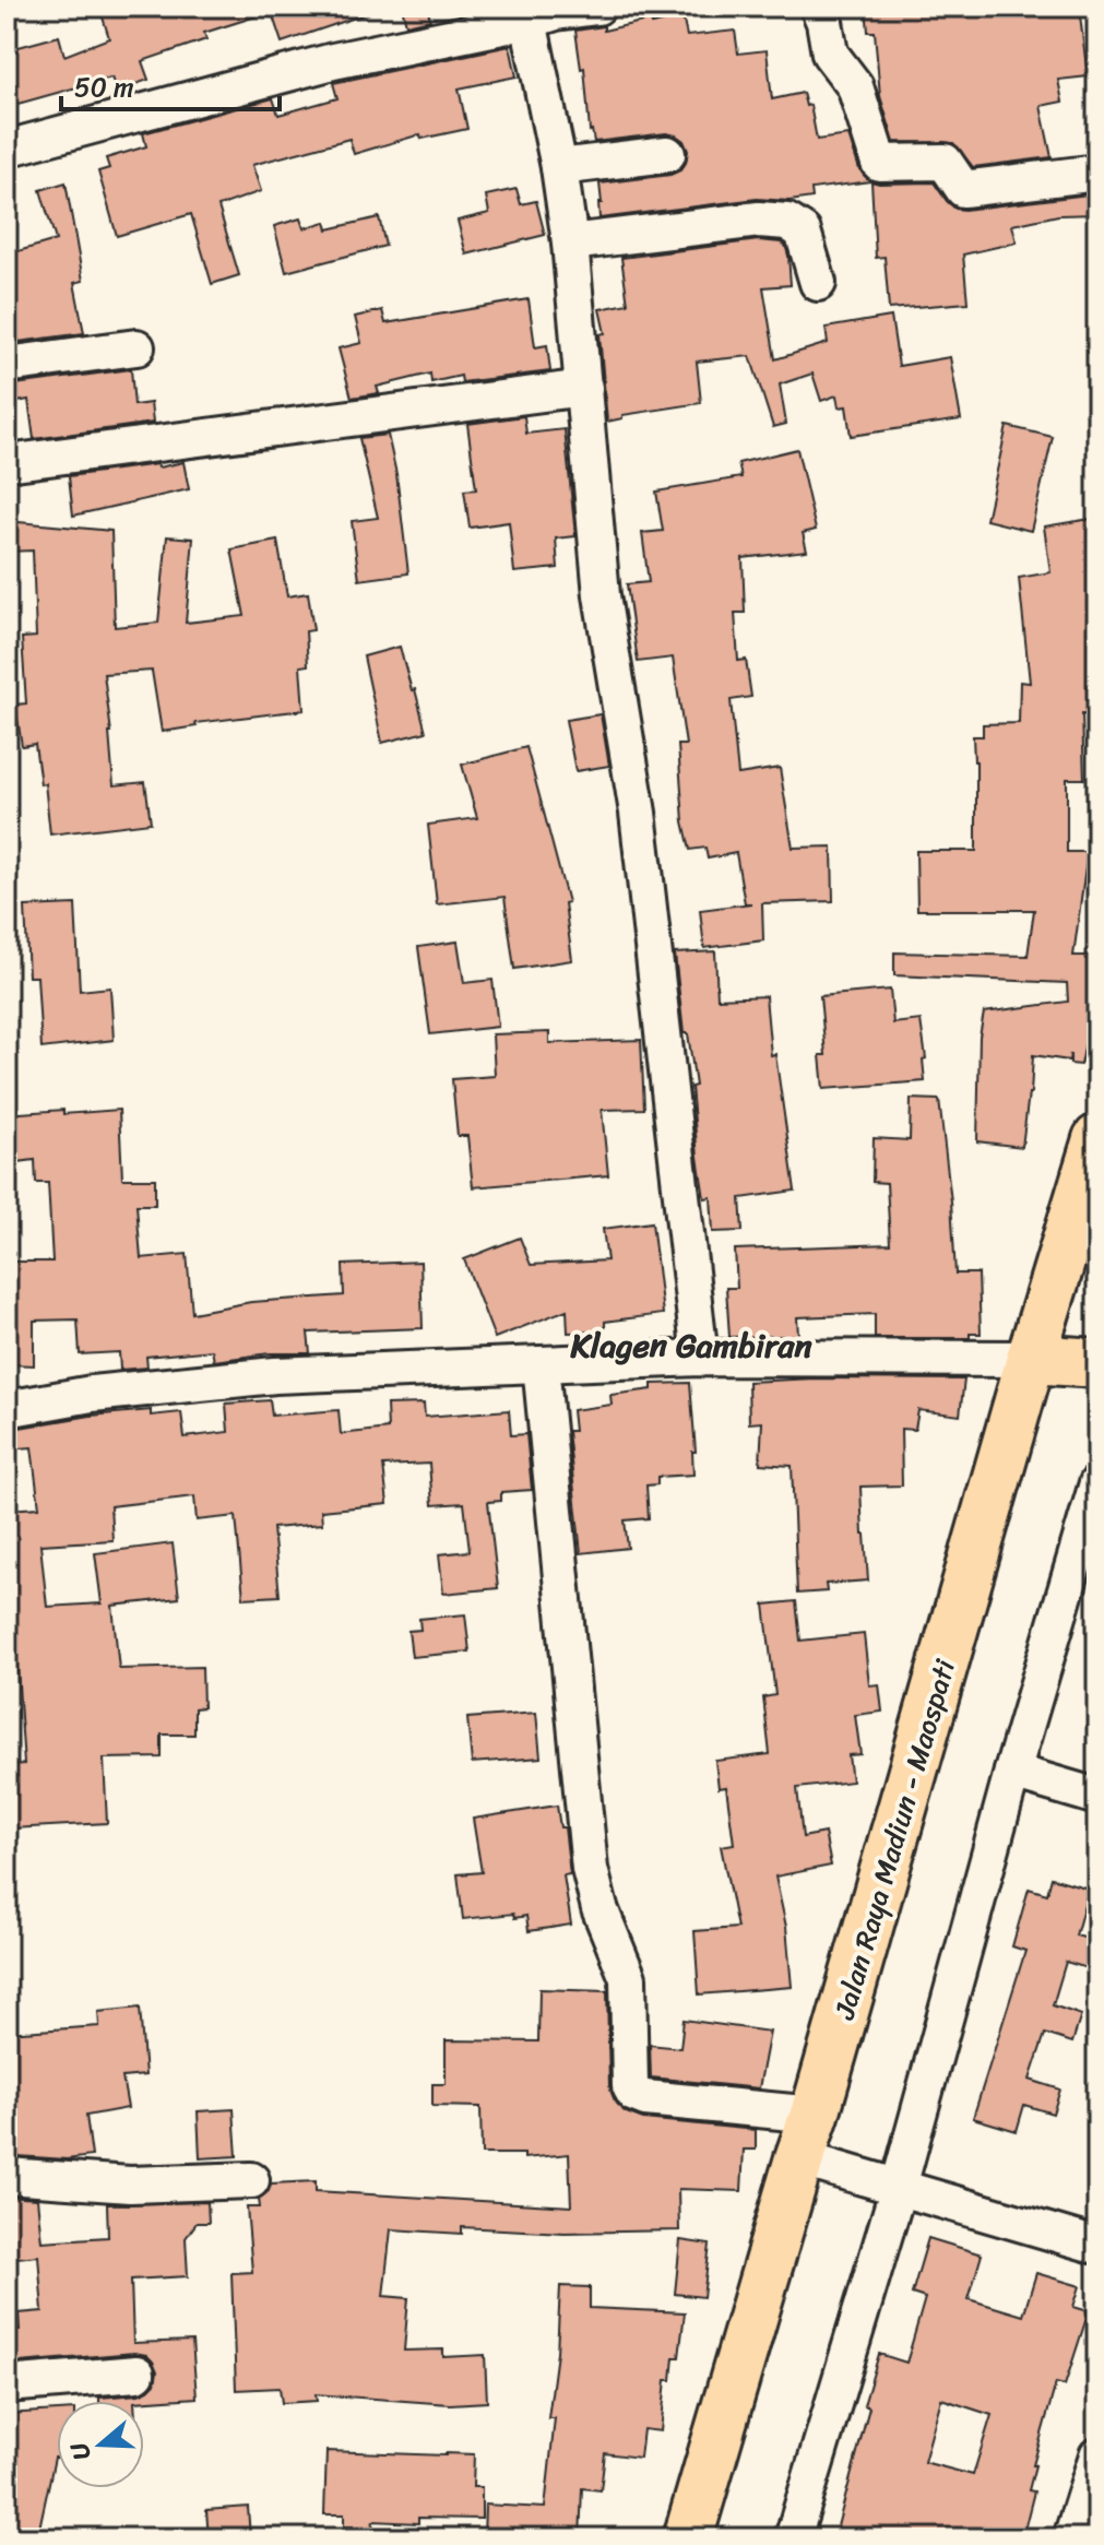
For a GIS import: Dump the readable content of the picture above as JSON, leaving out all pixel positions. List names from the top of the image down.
{
  "streets": {
    "highway": ["Jalan Raya Madiun - Maospati"]
  },
  "districts": ["Klagen Gambiran"],
  "scale_bar": "50 m",
  "north": "left"
}
